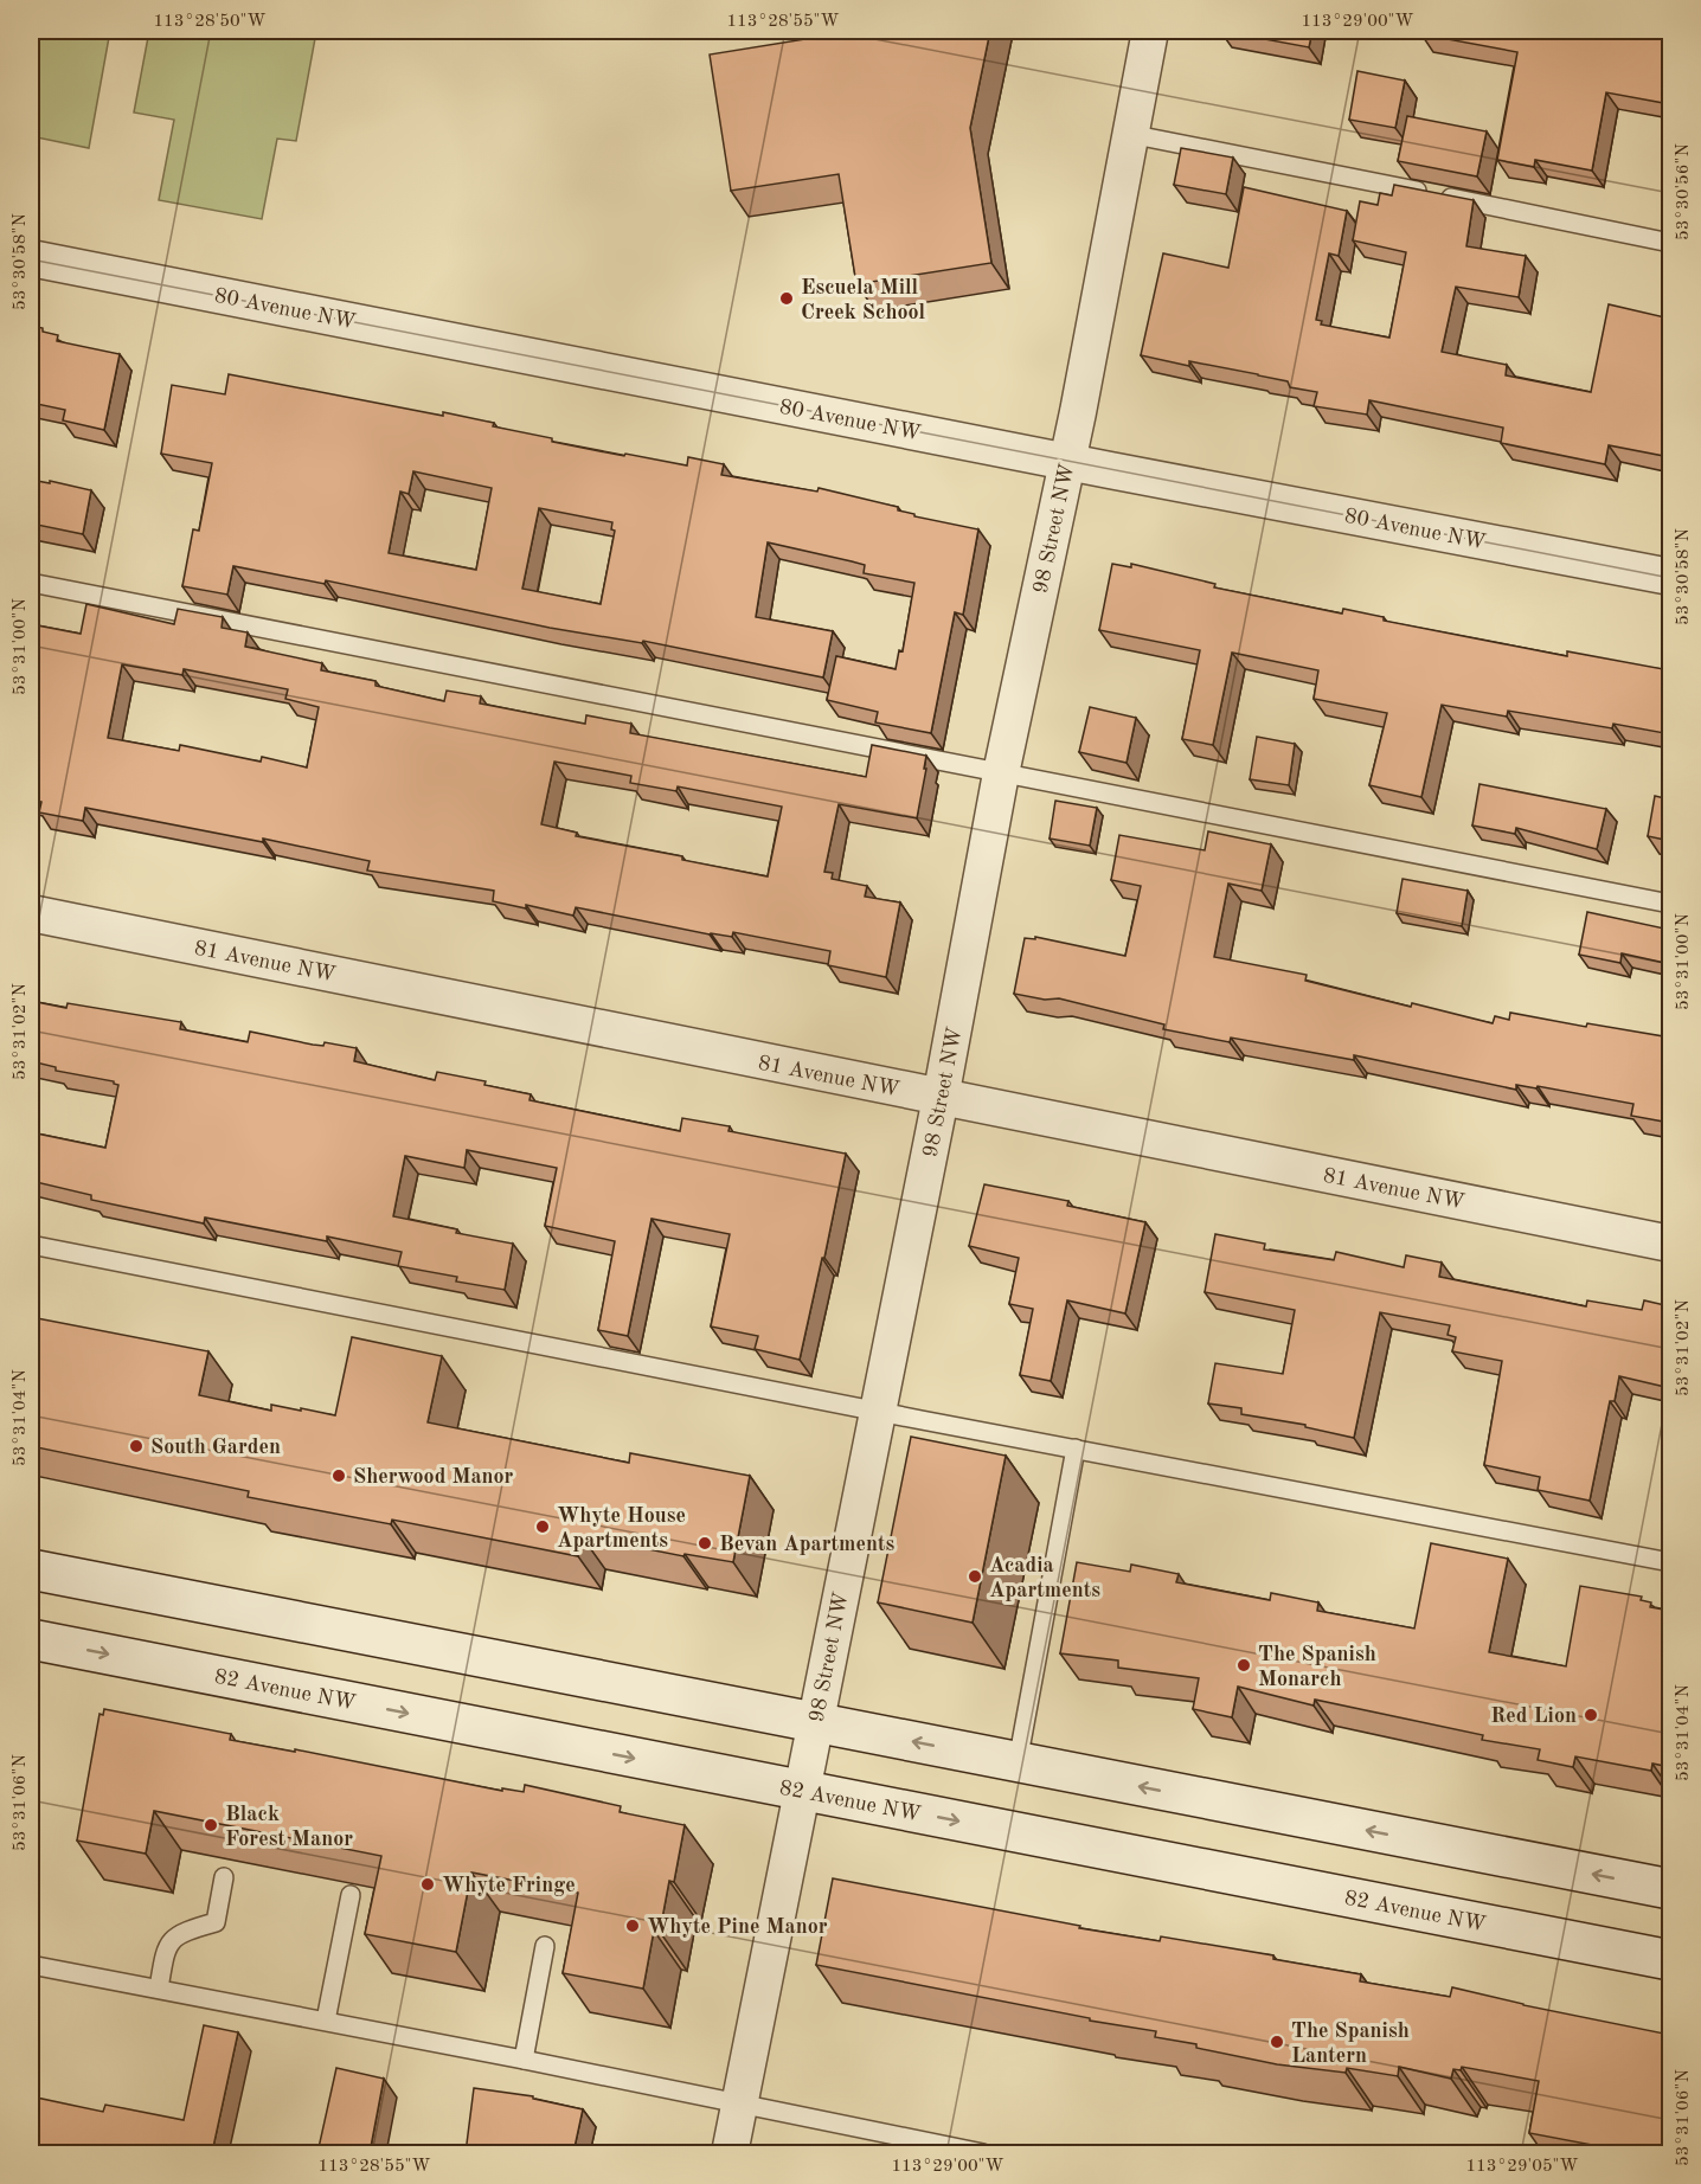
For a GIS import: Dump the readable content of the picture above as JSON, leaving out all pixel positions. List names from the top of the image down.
{
  "streets": {
    "main road": ["82 Avenue NW"],
    "street": ["80 Avenue NW", "98 Street NW", "81 Avenue NW"]
  },
  "crossings": [
    ["80 Avenue NW", "98 Street NW"],
    ["98 Street NW", "81 Avenue NW"],
    ["98 Street NW", "82 Avenue NW"]
  ],
  "places": [
    "Escuela Mill Creek School",
    "South Garden",
    "Sherwood Manor",
    "Whyte House Apartments",
    "Bevan Apartments",
    "Acadia Apartments",
    "The Spanish Monarch",
    "Red Lion",
    "Black Forest Manor",
    "Whyte Fringe",
    "Whyte Pine Manor",
    "The Spanish Lantern"
  ],
  "coordinates": [
    "113°28'50\"W",
    "113°28'55\"W",
    "113°29'00\"W",
    "53°30'56\"N",
    "53°30'58\"N",
    "53°31'00\"N",
    "53°31'02\"N",
    "53°31'04\"N",
    "53°31'06\"N",
    "113°29'05\"W"
  ]
}
